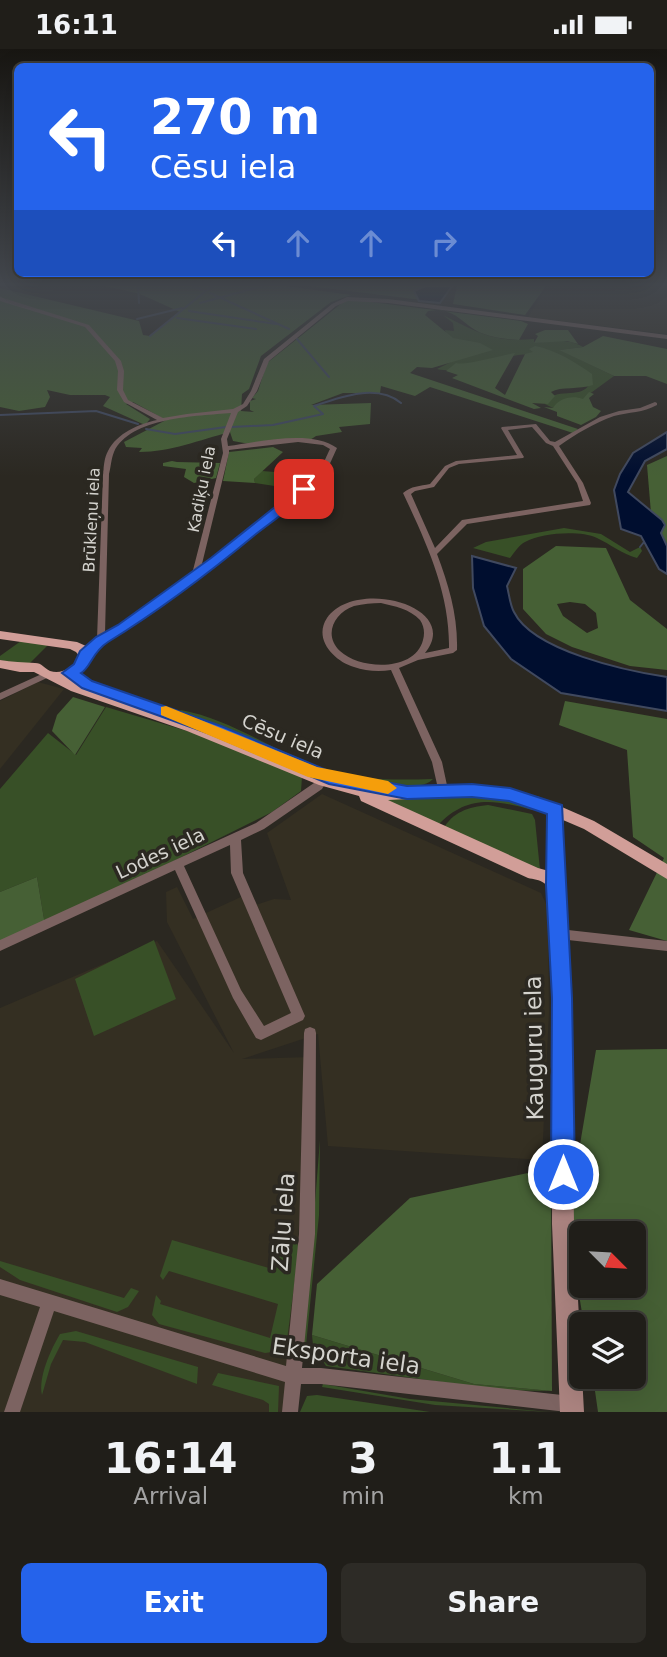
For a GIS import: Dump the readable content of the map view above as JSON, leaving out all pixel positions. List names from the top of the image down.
{
  "streets": {
    "main road": ["Cēsu iela", "Kauguru iela"],
    "street": [
      "Kadiķu iela",
      "Brūkleņu iela",
      "Lodes iela",
      "Zāļu iela",
      "Eksporta iela"
    ]
  },
  "crossings": [
    ["Kadiķu iela", "Brūkleņu iela"],
    ["Cēsu iela", "Lodes iela"],
    ["Cēsu iela", "Kauguru iela"],
    ["Kauguru iela", "Eksporta iela"],
    ["Zāļu iela", "Eksporta iela"]
  ],
  "north": "bottom right",
  "page": {
    "status": "16:11",
    "turn": ["270 m", "Cēsu iela"],
    "eta": [
      "16:14",
      "Arrival",
      "3",
      "min",
      "1.1",
      "km"
    ],
    "buttons": ["Exit", "Share"]
  }
}
